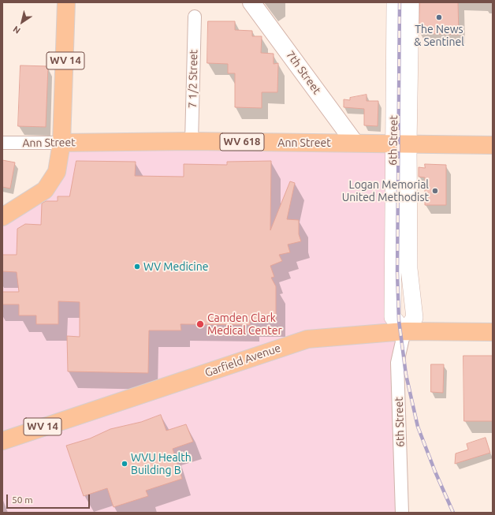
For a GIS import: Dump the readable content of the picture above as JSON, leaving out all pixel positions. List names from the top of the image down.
{
  "streets": {
    "main road": [
      "WV 14",
      "7th Street",
      "WV 618",
      "Ann Street",
      "Garfield Avenue"
    ],
    "street": ["7 1/2 Street", "6th Street"]
  },
  "crossings": [
    ["WV 14", "Ann Street"],
    ["7th Street", "Ann Street"],
    ["7 1/2 Street", "Ann Street"],
    ["6th Street", "Ann Street"],
    ["6th Street", "Garfield Avenue"]
  ],
  "places": [
    "The News & Sentinel",
    "Logan Memorial United Methodist",
    "WV Medicine",
    "Camden Clark Medical Center",
    "WVU Health Building B"
  ],
  "scale_bar": "50 m",
  "north": "bottom left"
}
